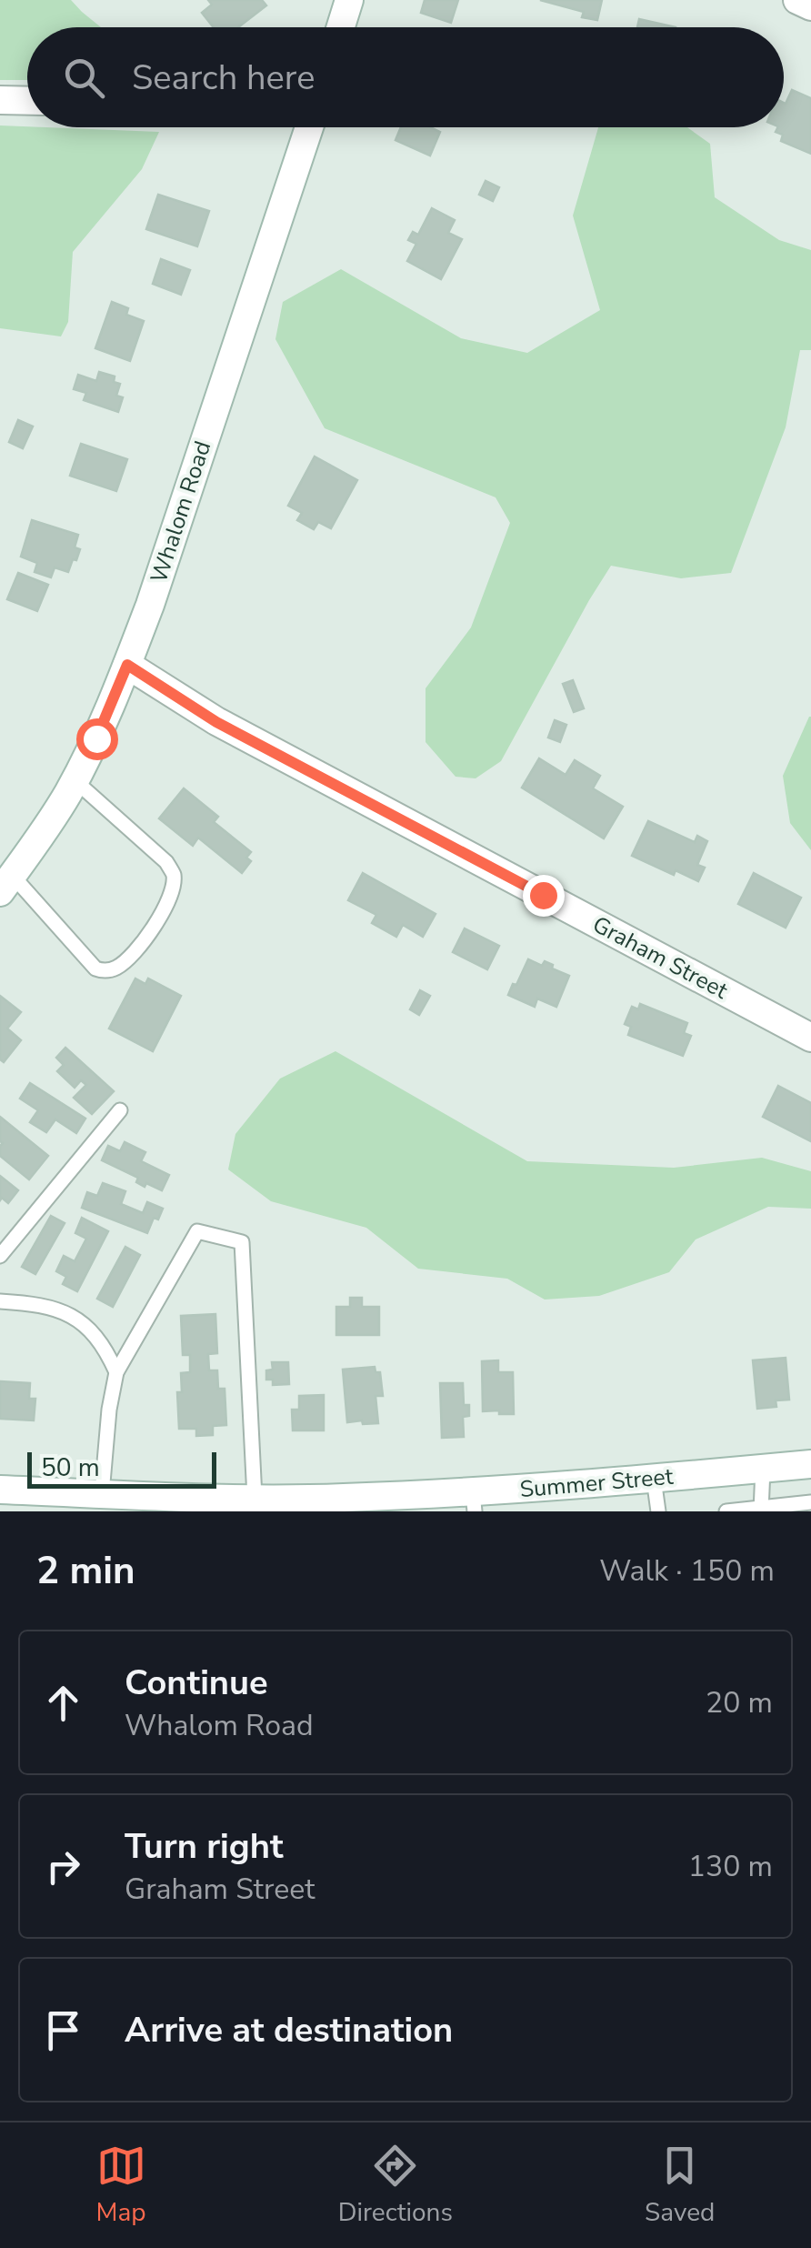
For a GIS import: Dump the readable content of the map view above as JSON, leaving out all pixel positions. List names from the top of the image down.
{
  "streets": {
    "main road": ["Whalom Road", "Graham Street", "Summer Street"]
  },
  "crossings": [
    ["Whalom Road", "Graham Street"]
  ],
  "scale_bar": "50 m",
  "page": {
    "search": "Search here",
    "scale": "50 m",
    "heading": ["2 min", "Walk · 150 m"],
    "list": [
      ["Continue", "Whalom Road", "20 m"],
      ["Turn right", "Graham Street", "130 m"],
      "Arrive at destination"
    ],
    "nav": ["Map", "Directions", "Saved"]
  }
}
